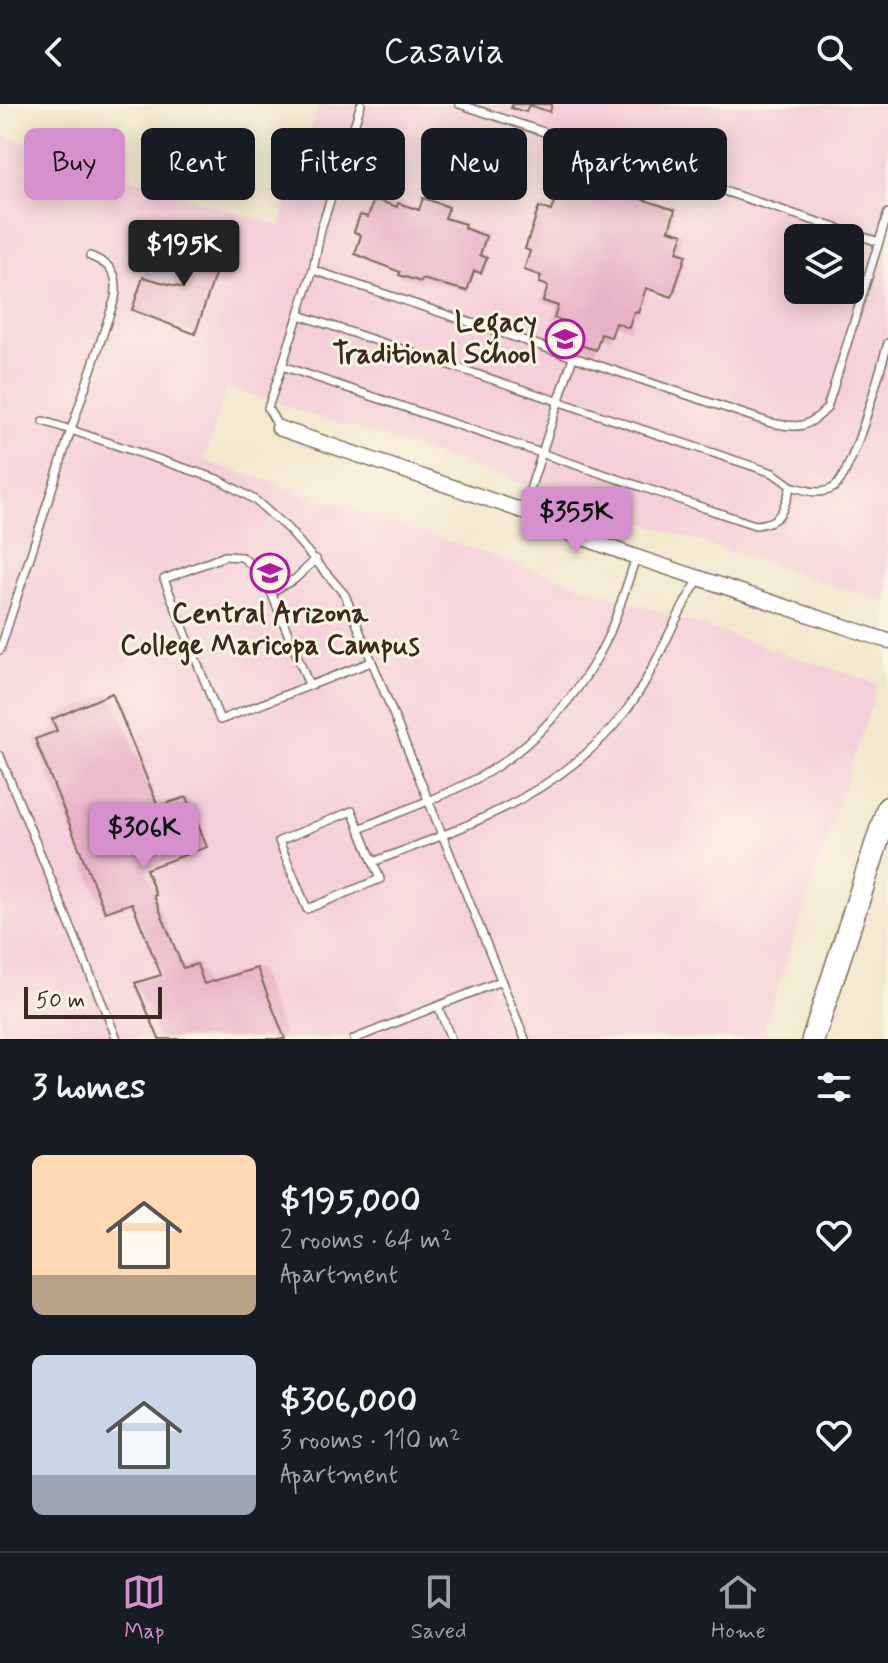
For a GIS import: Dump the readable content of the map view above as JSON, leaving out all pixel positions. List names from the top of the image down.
{
  "places": {
    "school or university": ["Legacy Traditional School", "Central Arizona College Maricopa Campus"]
  },
  "scale_bar": "50 m",
  "page": {
    "header": "Casavia",
    "chip": [
      "Buy",
      "Rent",
      "Filters",
      "New",
      "Apartment"
    ],
    "price": ["$195K", "$355K", "$306K"],
    "scale": "50 m",
    "heading": "3 homes",
    "list": [
      {
        "name": "$195,000",
        "note": "2 rooms · 64 m² · Apartment"
      },
      {
        "name": "$306,000",
        "note": "3 rooms · 110 m² · Apartment"
      }
    ],
    "tabs": ["Map", "Saved", "Home"]
  }
}
